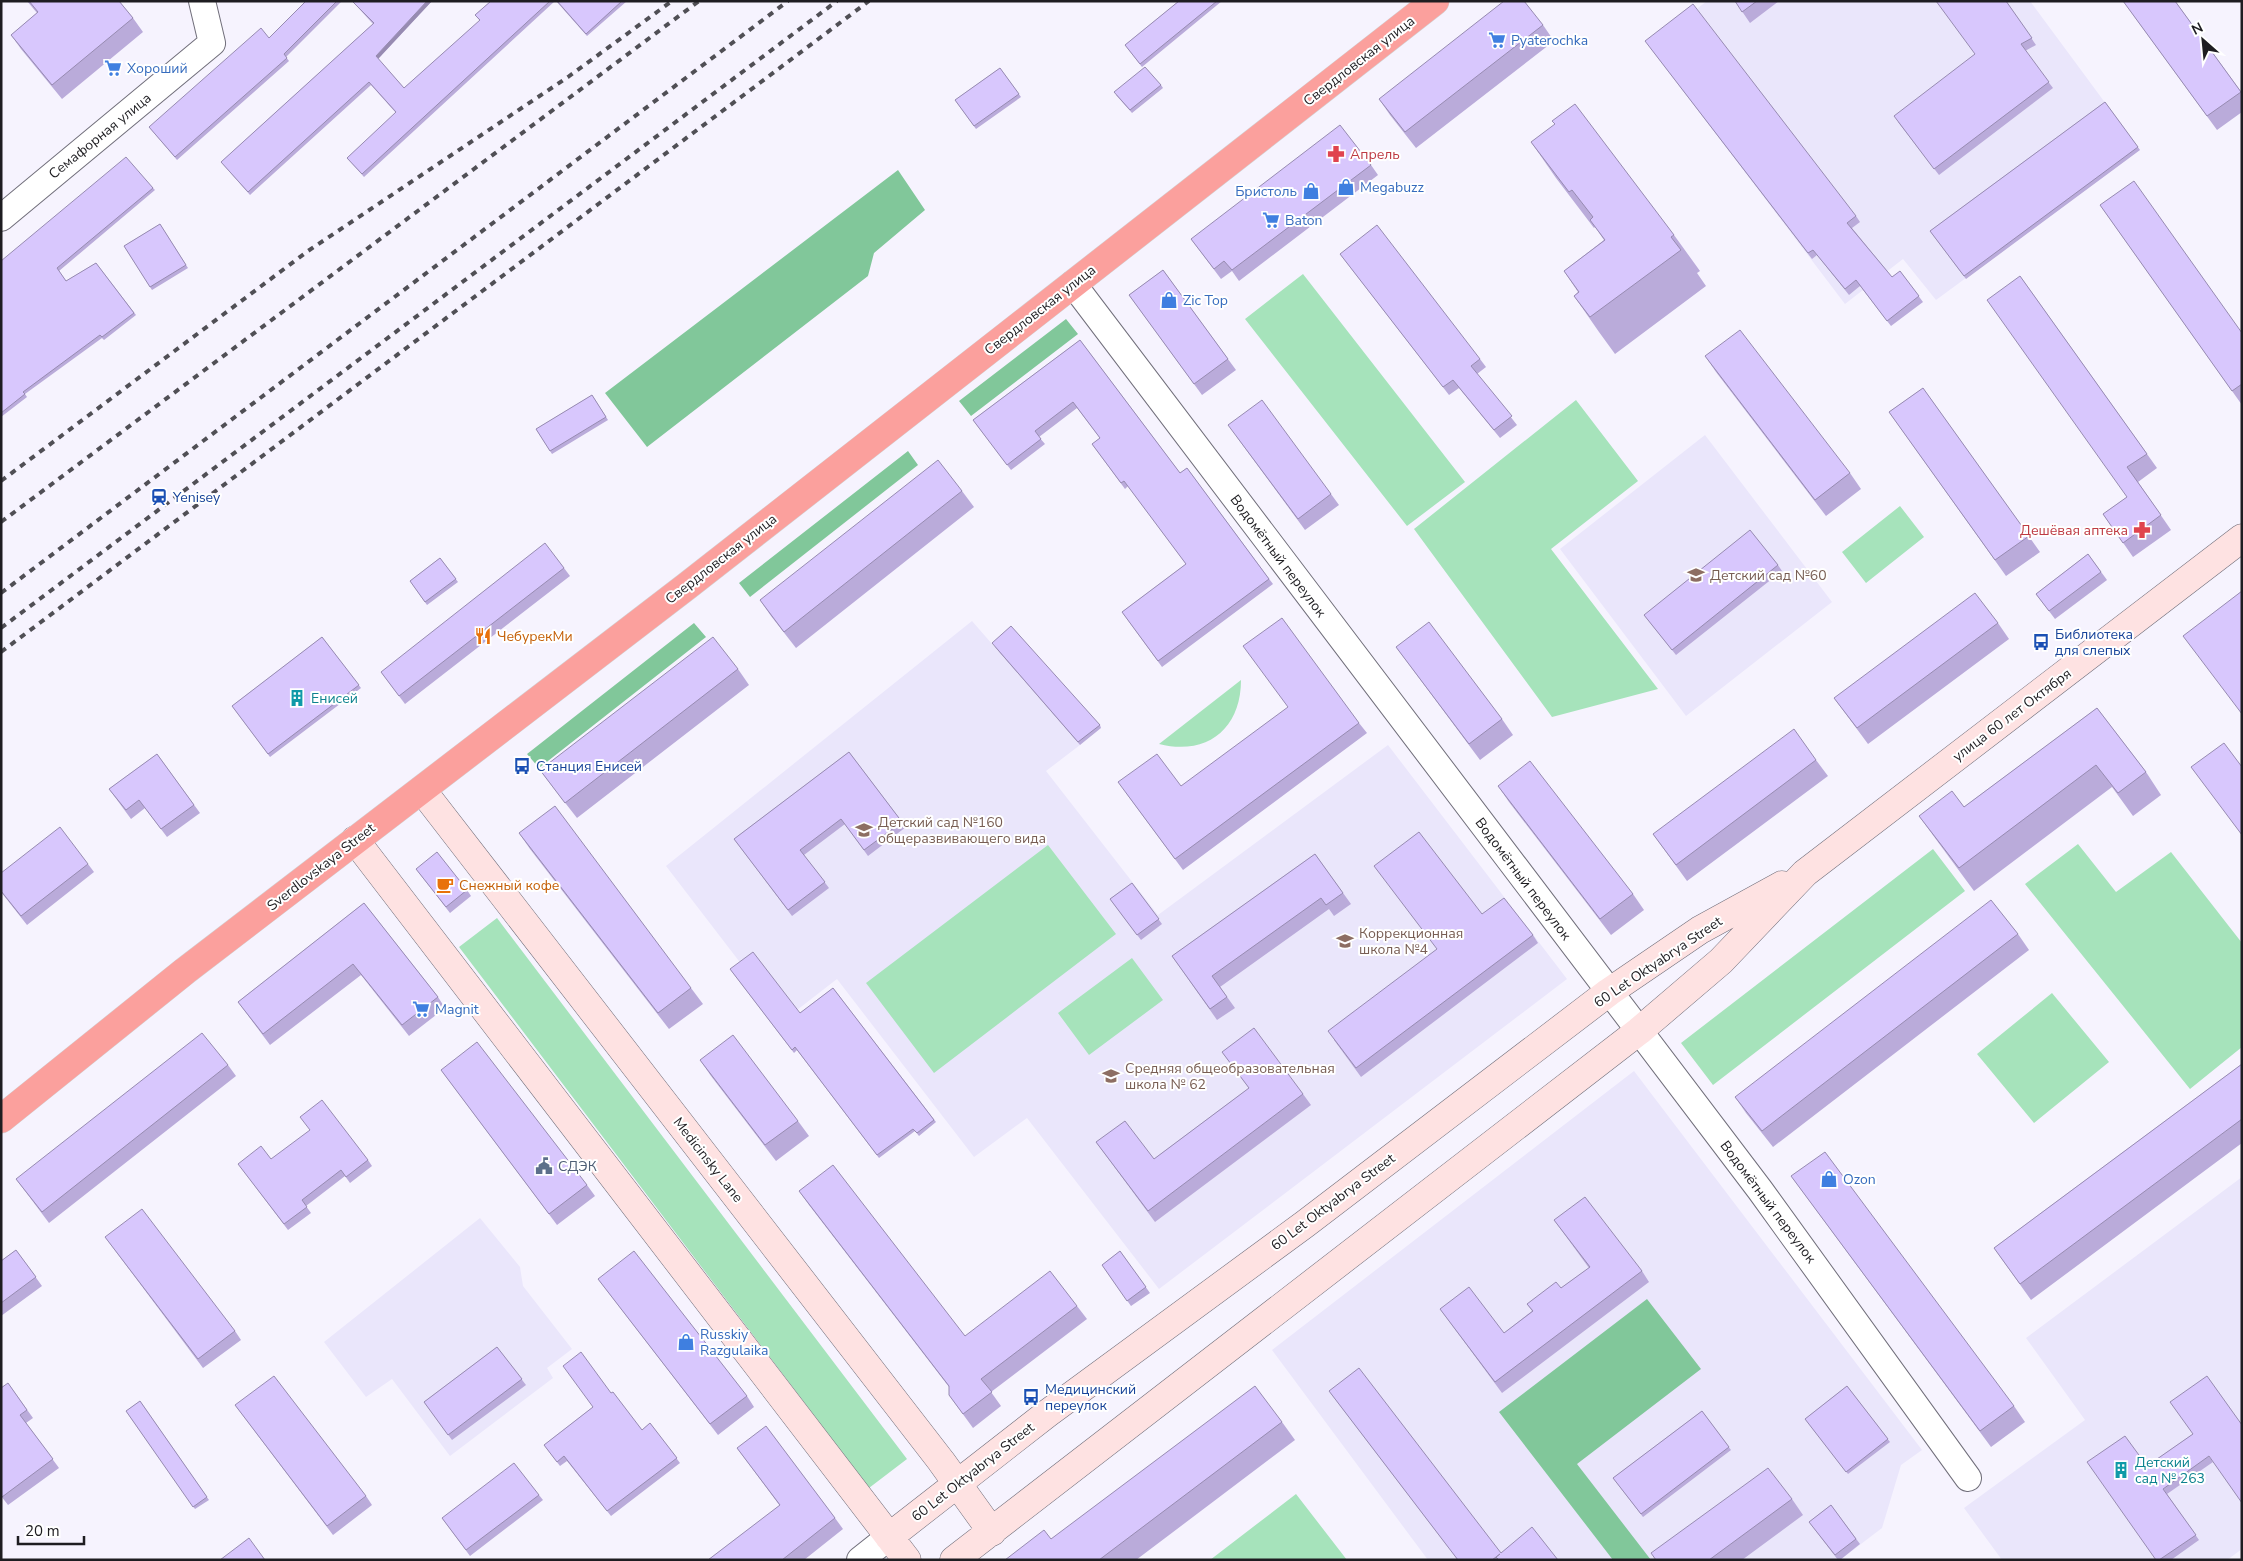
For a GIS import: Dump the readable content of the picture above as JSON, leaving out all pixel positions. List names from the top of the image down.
{
  "streets": {
    "highway": ["Свердловская улица", "Sverdlovskaya Street"],
    "main road": ["улица 60 лет Октября", "60 Let Oktyabrya Street", "Medicinsky Lane"],
    "street": ["Семафорная улица", "Водомётный переулок"]
  },
  "crossings": [
    ["Свердловская улица", "Водомётный переулок"],
    ["Свердловская улица", "Sverdlovskaya Street"],
    ["Свердловская улица", "Medicinsky Lane"],
    ["Водомётный переулок", "60 Let Oktyabrya Street"],
    ["улица 60 лет Октября", "60 Let Oktyabrya Street"],
    ["Sverdlovskaya Street", "Medicinsky Lane"],
    ["60 Let Oktyabrya Street", "Medicinsky Lane"]
  ],
  "places": {
    "supermarket": [
      "Pyaterochka",
      "Хороший",
      "Baton",
      "Magnit"
    ],
    "pharmacy": ["Апрель", "Дешёвая аптека"],
    "shop": [
      "Megabuzz",
      "Бристоль",
      "Zic Top",
      "Ozon",
      "Russkiy Razgulaika"
    ],
    "station": ["Yenisey"],
    "school or university": [
      "Детский сад №60",
      "Детский сад №160 общеразвивающего вида",
      "Коррекционная школа №4",
      "Средняя общеобразовательная школа № 62"
    ],
    "restaurant": ["ЧебурекМи"],
    "bus stop": ["Библиотека для слепых", "Станция Енисей", "Медицинский переулок"],
    "building": ["Енисей", "Детский сад № 263"],
    "cafe": ["Снежный кофе"],
    "public building": ["СДЭК"]
  },
  "scale_bar": "20 m",
  "north": "top left"
}
